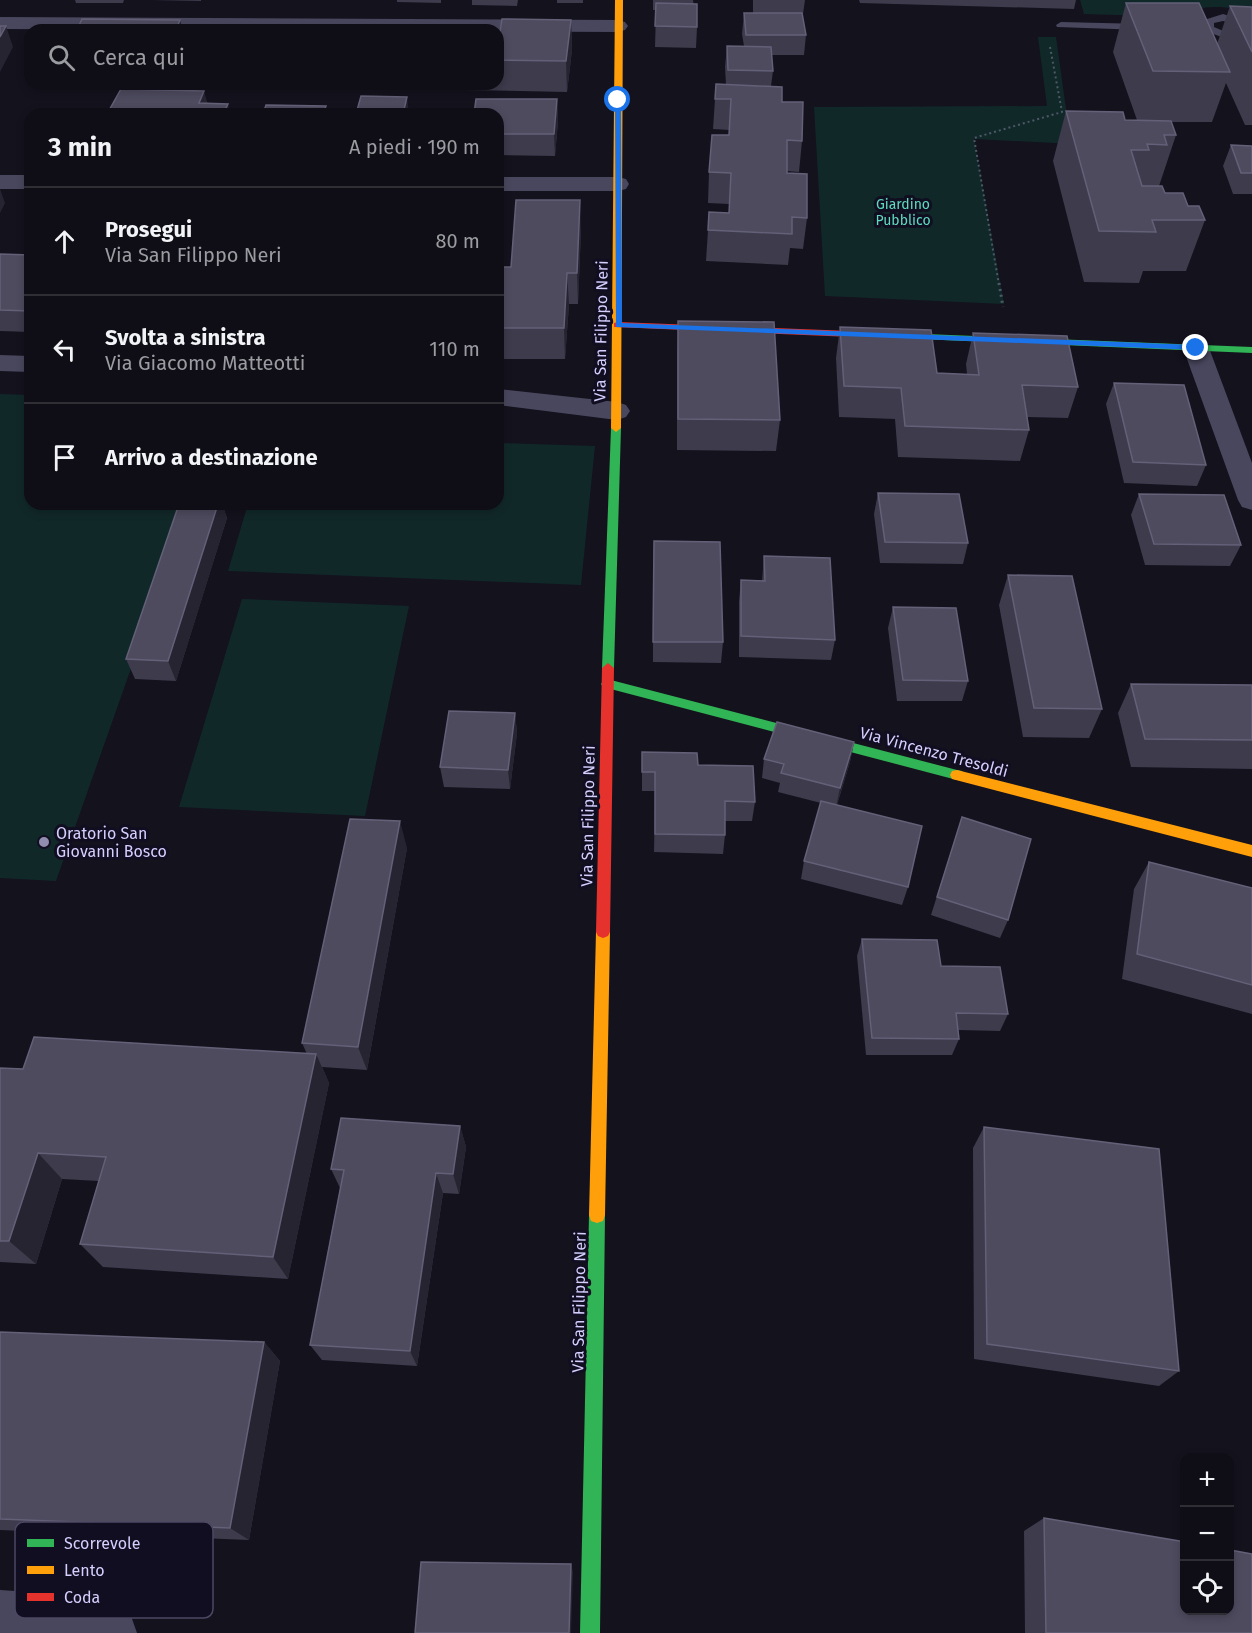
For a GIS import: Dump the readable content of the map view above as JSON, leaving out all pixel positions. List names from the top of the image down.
{
  "streets": {
    "street": ["Via San Filippo Neri", "Via Vincenzo Tresoldi"]
  },
  "crossings": [
    ["Via San Filippo Neri", "Via Vincenzo Tresoldi"]
  ],
  "parks": ["Giardino Pubblico"],
  "places": ["Oratorio San Giovanni Bosco"],
  "legend": ["Scorrevole", "Lento", "Coda"],
  "page": {
    "search": "Cerca qui",
    "heading": ["3 min", "A piedi · 190 m"],
    "list": [
      ["Prosegui", "Via San Filippo Neri", "80 m"],
      ["Svolta a sinistra", "Via Giacomo Matteotti", "110 m"],
      "Arrivo a destinazione"
    ],
    "map_buttons": ["+", "−"]
  }
}
